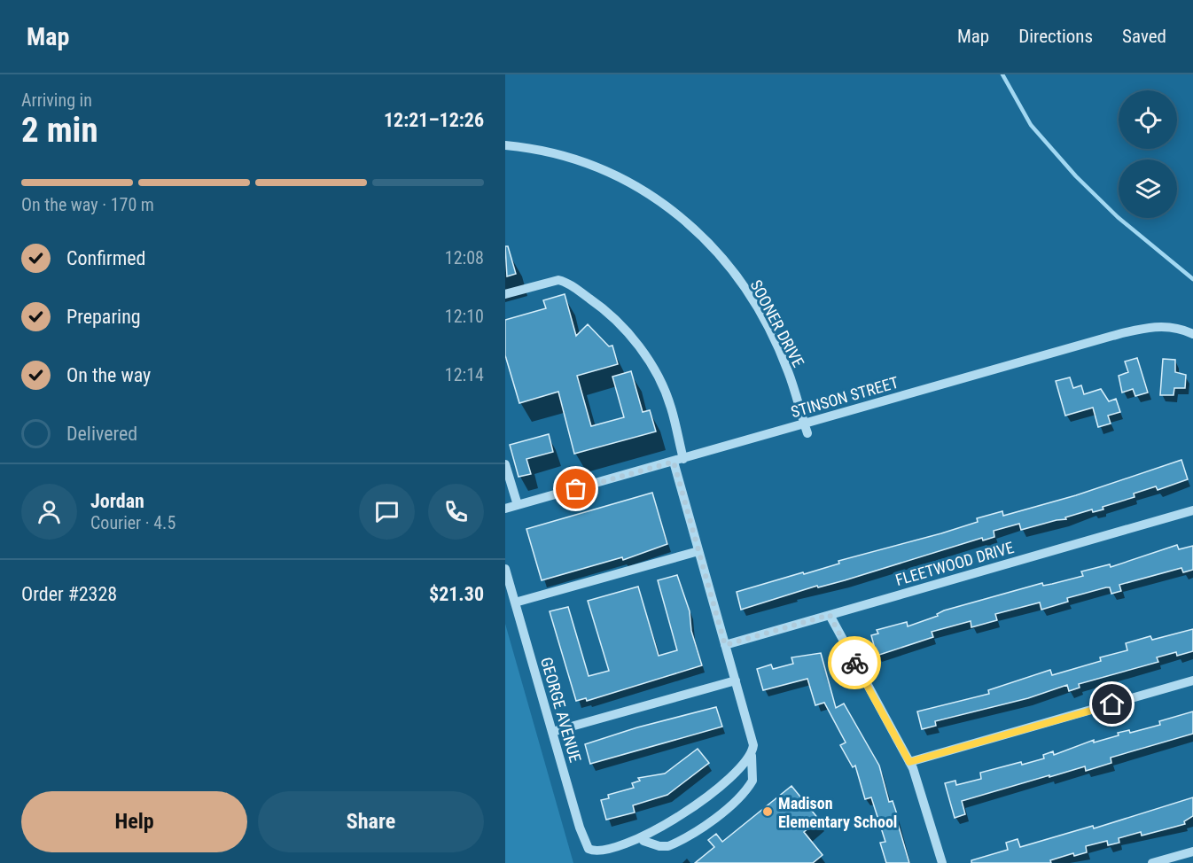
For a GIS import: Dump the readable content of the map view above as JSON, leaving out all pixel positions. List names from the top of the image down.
{
  "streets": {
    "street": [
      "SOONER DRIVE",
      "STINSON STREET",
      "FLEETWOOD DRIVE",
      "GEORGE AVENUE"
    ]
  },
  "crossings": [
    ["SOONER DRIVE", "STINSON STREET"]
  ],
  "places": ["Madison Elementary School"],
  "page": {
    "header": "Map",
    "nav": ["Map", "Directions", "Saved"],
    "heading": ["2 min", "Arriving in", "12:21–12:26"],
    "panel": [
      "Jordan",
      "Courier · 4.5",
      "Order #2328",
      "$21.30"
    ],
    "bar": "On the way · 170 m",
    "list": [
      ["Confirmed", "12:08"],
      ["Preparing", "12:10"],
      ["On the way", "12:14"],
      "Delivered"
    ],
    "buttons": ["Help", "Share"]
  }
}
